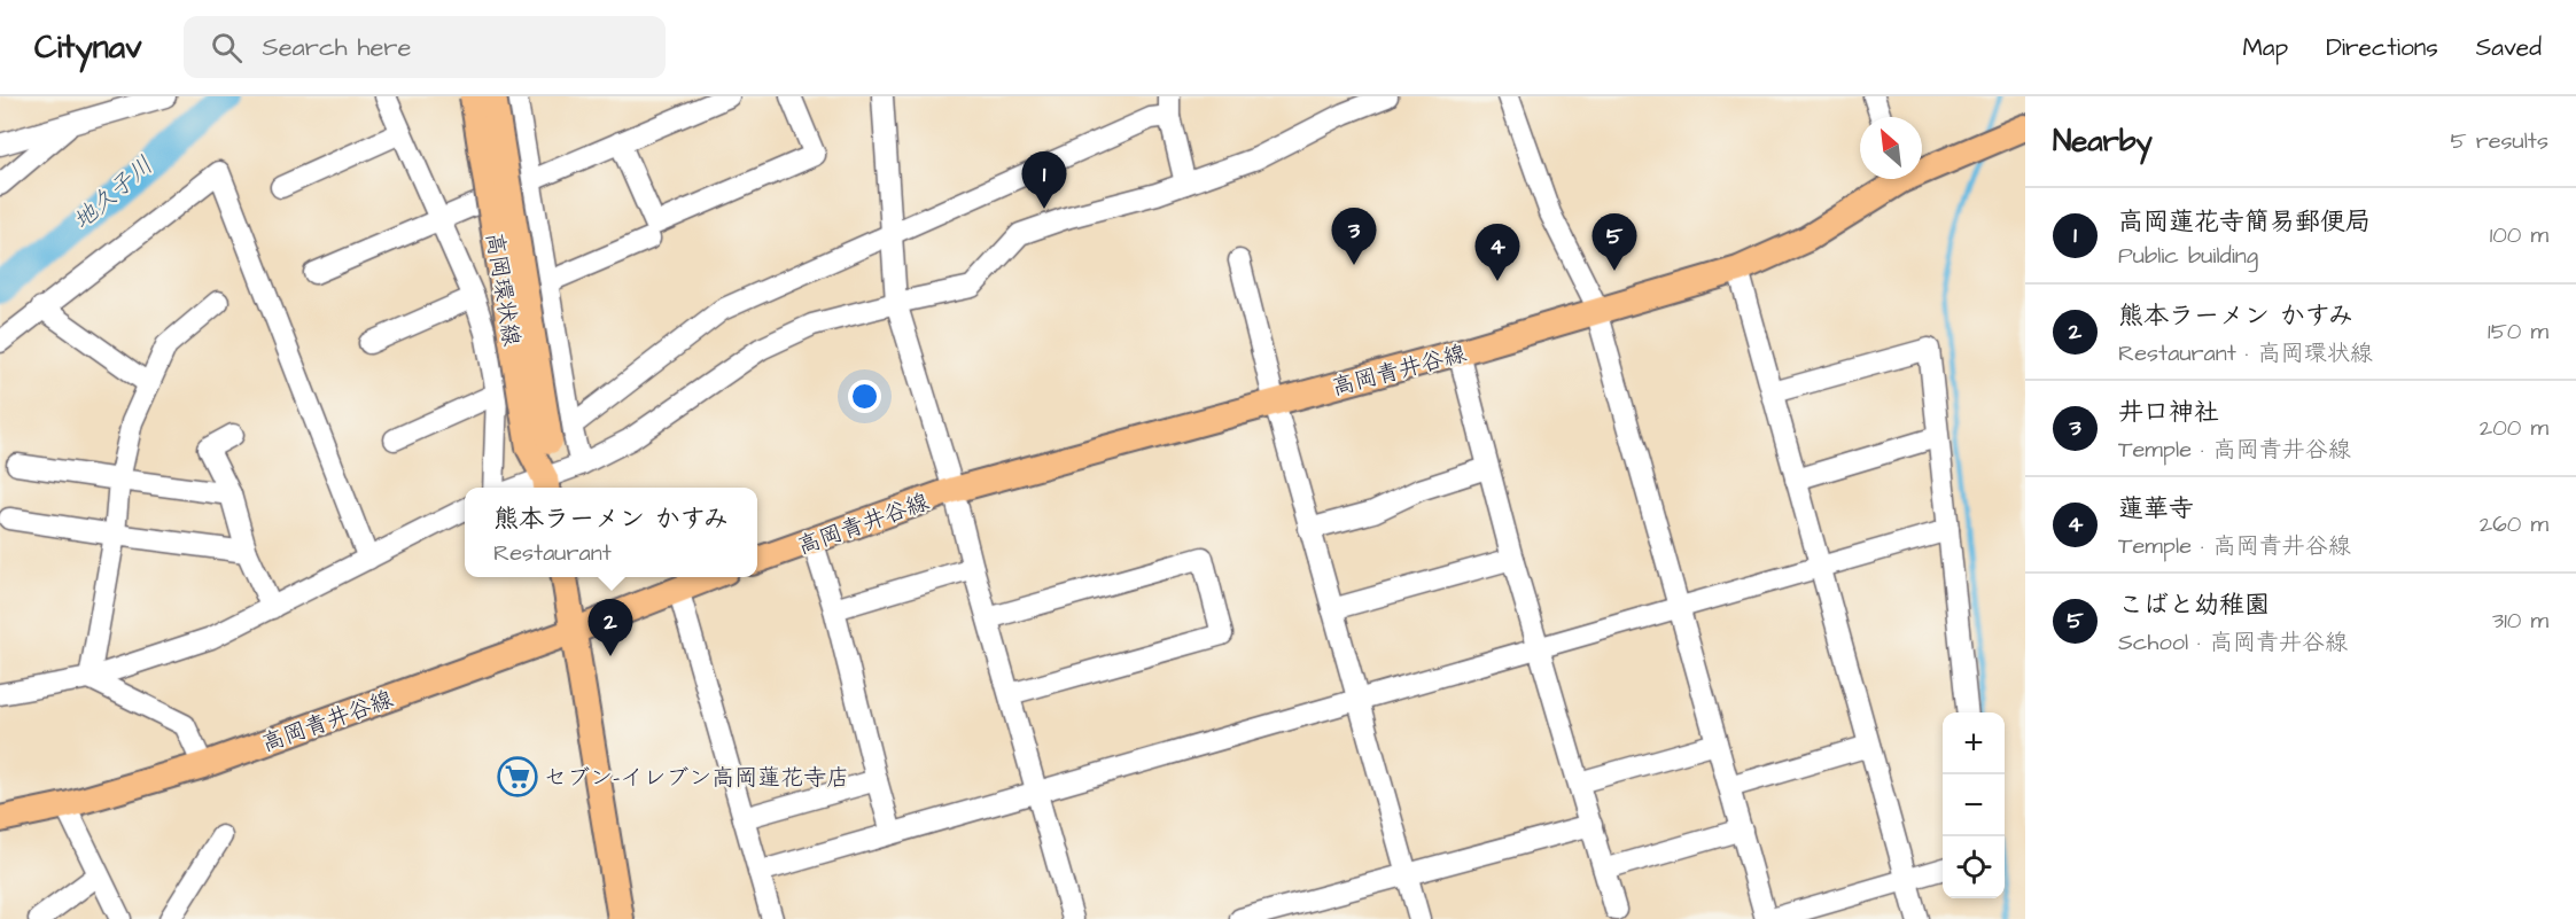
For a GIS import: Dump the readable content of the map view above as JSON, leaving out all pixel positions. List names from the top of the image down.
{
  "streets": {
    "main road": ["高岡環状線", "高岡青井谷線"]
  },
  "water": ["地久子川"],
  "places": {
    "supermarket": ["セブン-イレブン高岡蓮花寺店"]
  },
  "north": "top left",
  "page": {
    "header": "Citynav",
    "search": "Search here",
    "nav": ["Map", "Directions", "Saved"],
    "heading": ["Nearby", "5 results"],
    "pins": [
      "1",
      "3",
      "5",
      "4",
      "2"
    ],
    "list": [
      {
        "mark": "1",
        "name": "高岡蓮花寺簡易郵便局",
        "note": "Public building",
        "value": "100 m"
      },
      {
        "mark": "2",
        "name": "熊本ラーメン かすみ",
        "note": "Restaurant · 高岡環状線",
        "value": "150 m"
      },
      {
        "mark": "3",
        "name": "井口神社",
        "note": "Temple · 高岡青井谷線",
        "value": "200 m"
      },
      {
        "mark": "4",
        "name": "蓮華寺",
        "note": "Temple · 高岡青井谷線",
        "value": "260 m"
      },
      {
        "mark": "5",
        "name": "こばと幼稚園",
        "note": "School · 高岡青井谷線",
        "value": "310 m"
      }
    ],
    "popup": ["熊本ラーメン かすみ", "Restaurant"],
    "map_buttons": ["+", "−"]
  }
}
